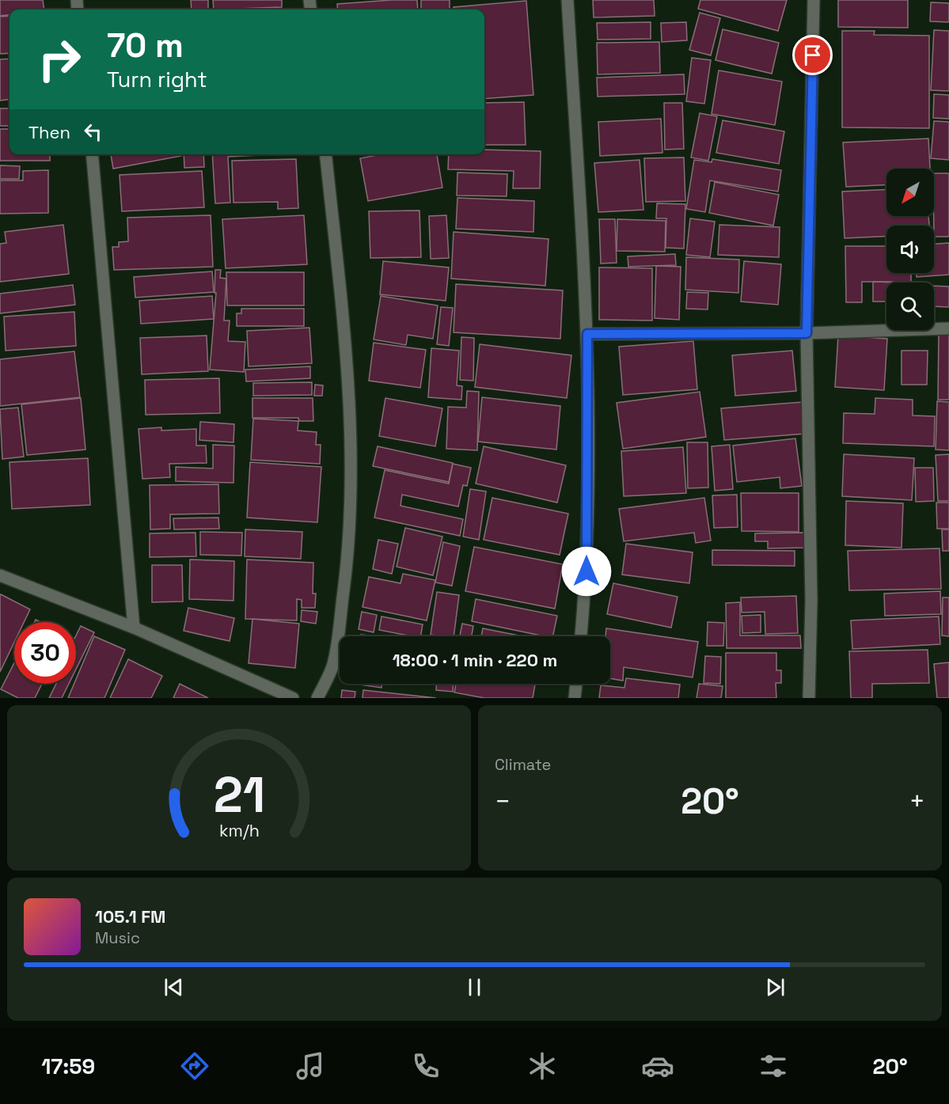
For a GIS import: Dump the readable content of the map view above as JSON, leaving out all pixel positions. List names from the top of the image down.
{
  "north": "bottom left",
  "page": {
    "turn": ["70 m", "Turn right"],
    "then": "Then",
    "limit": "30",
    "trip": "18:00 · 1 min · 220 m",
    "tile": "Climate",
    "heat": ["−", "20°", "+"],
    "song": ["105.1 FM", "Music"],
    "tabs": ["17:59", "20°"],
    "gauge": ["21", "km/h"]
  }
}
